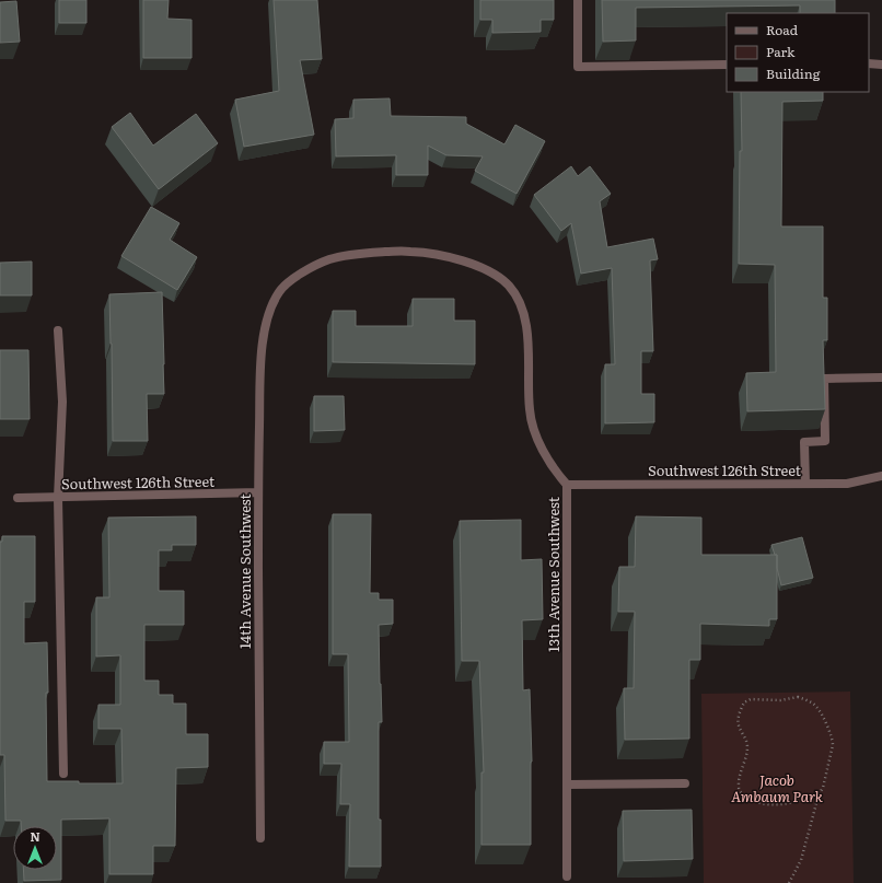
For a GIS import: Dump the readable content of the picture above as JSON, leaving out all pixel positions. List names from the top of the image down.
{
  "streets": {
    "street": ["Southwest 126th Street", "14th Avenue Southwest", "13th Avenue Southwest"]
  },
  "crossings": [
    ["Southwest 126th Street", "14th Avenue Southwest"],
    ["Southwest 126th Street", "13th Avenue Southwest"],
    ["14th Avenue Southwest", "13th Avenue Southwest"]
  ],
  "parks": ["Jacob Ambaum Park"],
  "legend": ["Road", "Park", "Building"],
  "north": "top"
}
